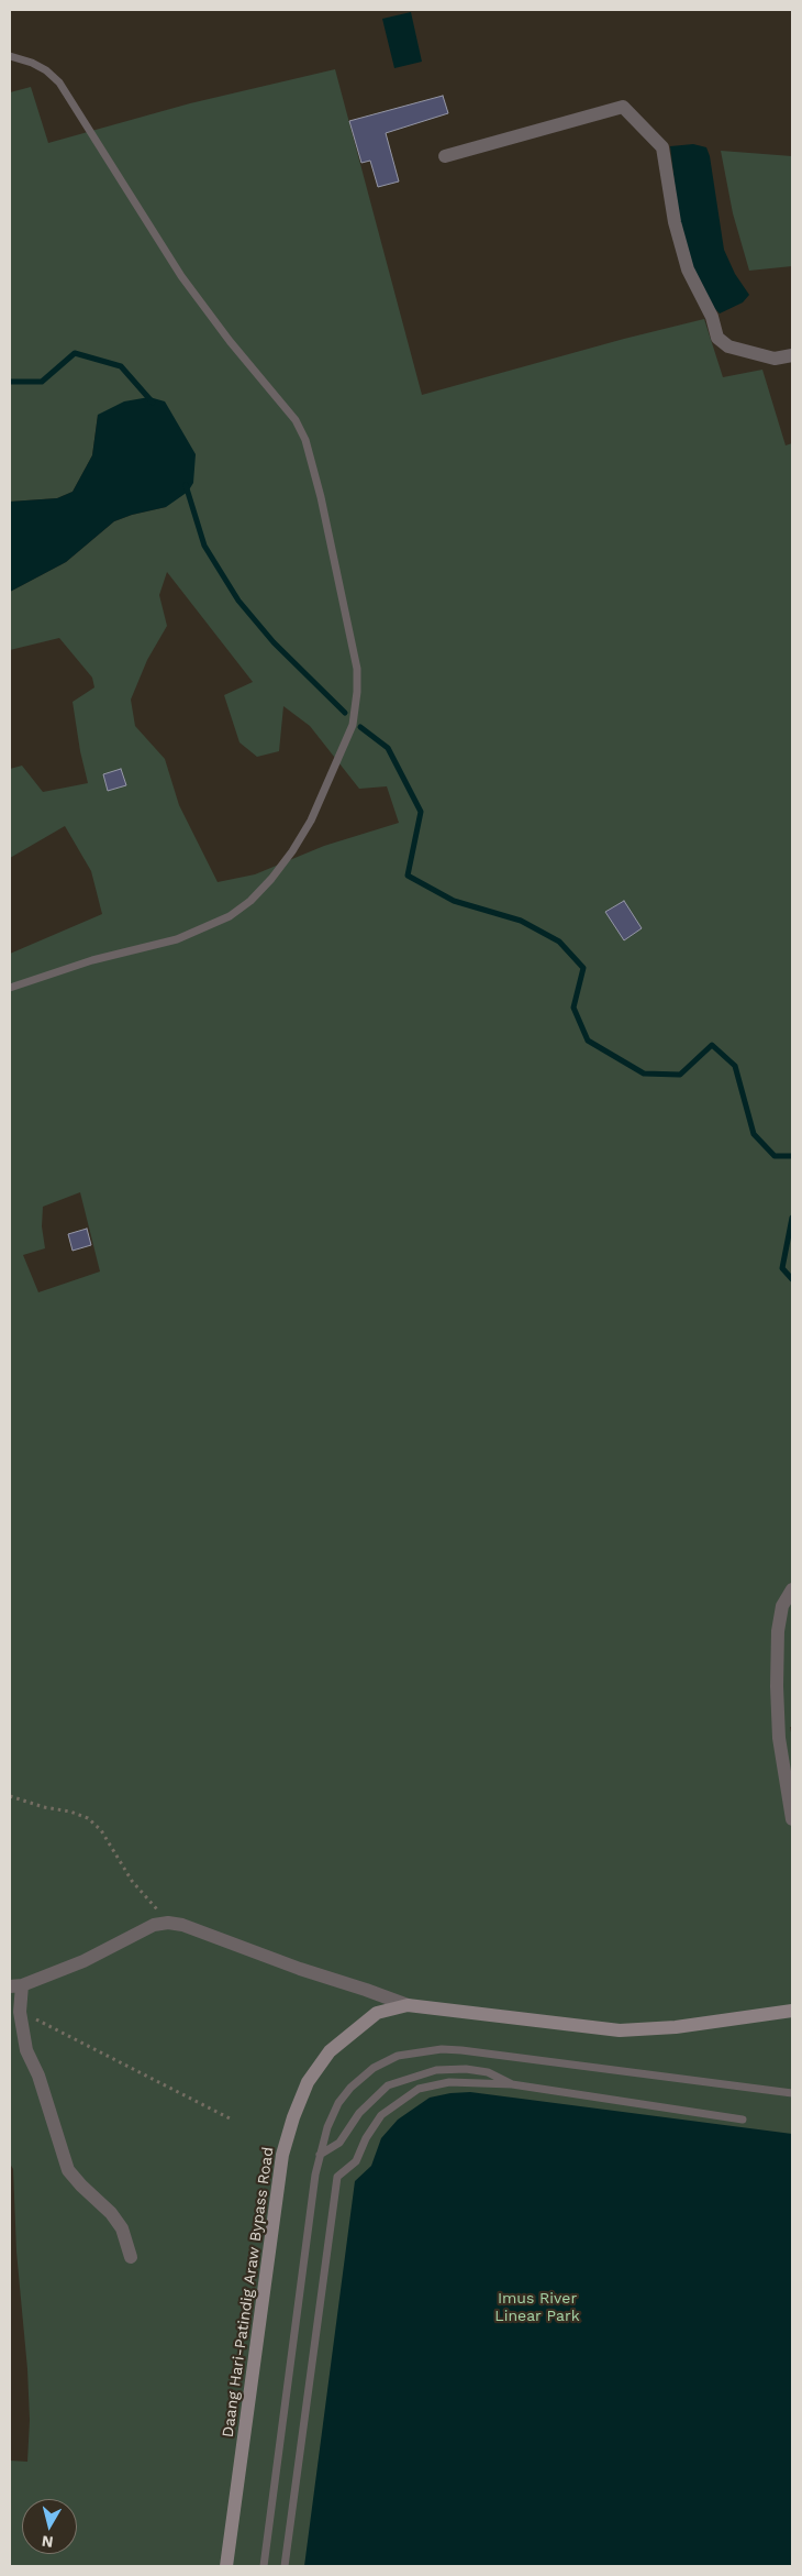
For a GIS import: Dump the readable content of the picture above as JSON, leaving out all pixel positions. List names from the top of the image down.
{
  "streets": {
    "main road": ["Daang Hari-Patindig Araw Bypass Road"]
  },
  "parks": ["Imus River Linear Park"],
  "north": "bottom"
}
